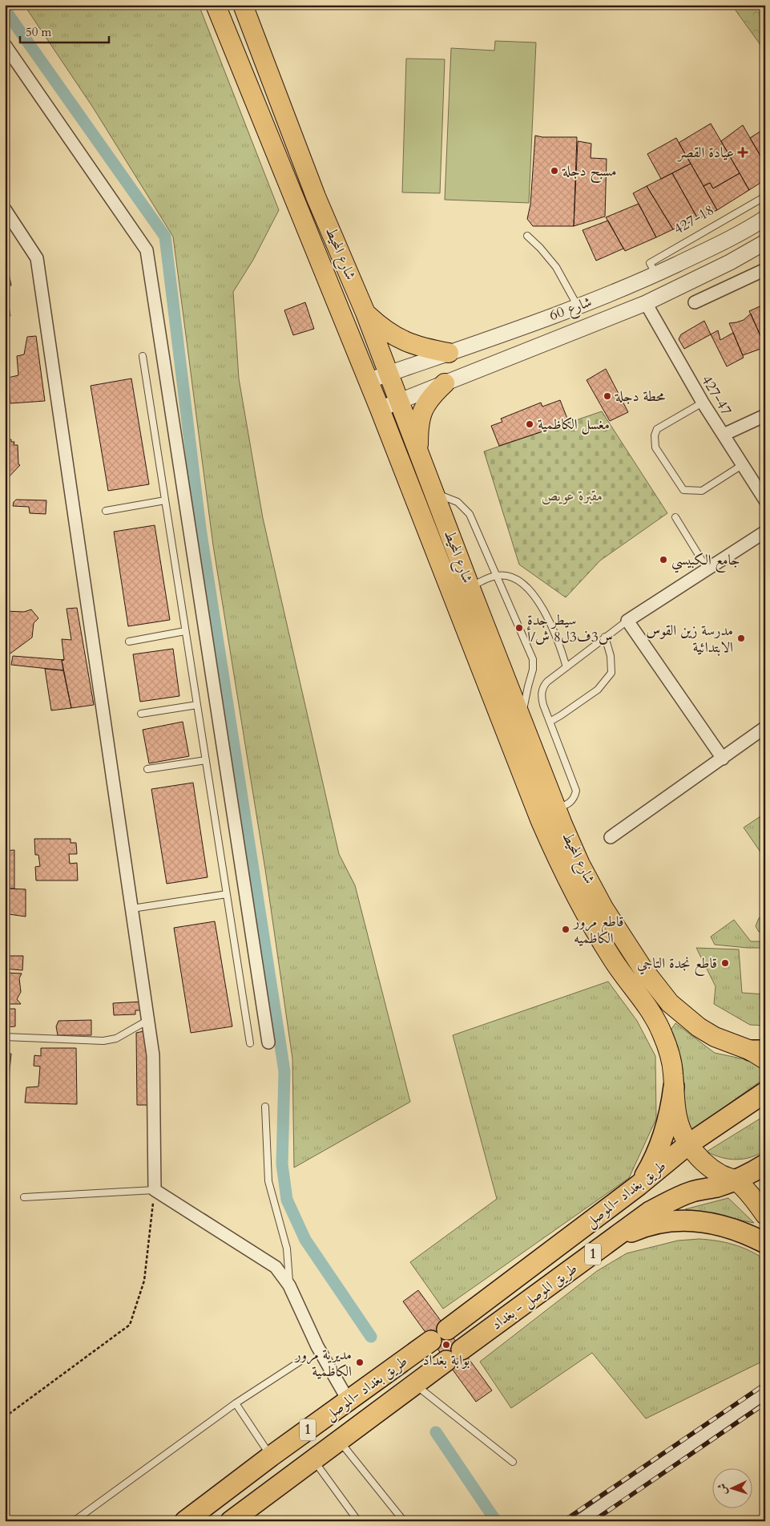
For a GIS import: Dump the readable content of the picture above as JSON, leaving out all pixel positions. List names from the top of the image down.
{
  "streets": {
    "highway": ["طريق بغداد -الموصل", "1", "طريق الموصل - بغداد"],
    "main road": ["شارع المحيط"],
    "street": ["شارع 60", "427-47"],
    "lane": ["427-18"]
  },
  "crossings": [
    ["427-18", "شارع 60"],
    ["شارع المحيط", "شارع 60"],
    ["شارع المحيط", "طريق بغداد -الموصل"],
    ["شارع المحيط", "1"],
    ["شارع المحيط", "طريق الموصل - بغداد"],
    ["شارع 60", "427-47"],
    ["طريق بغداد -الموصل", "1"],
    ["1", "طريق الموصل - بغداد"]
  ],
  "parks": ["مقبرة عويص"],
  "places": {
    "health": ["عيادة القصر"],
    "other": [
      "مسبح دجلة",
      "محطة دجلة",
      "مغسل الكاظمية",
      "جامع الكبيسي",
      "سيطر جدة س3ف3ل8 ش/أ",
      "مدرسة زين القوس الابتدائية",
      "قاطع مرور الكاظميه",
      "قاطع نجدة التاجي",
      "بوابة بغداد",
      "مديرية مرور الكاظمية"
    ]
  },
  "scale_bar": "50 m",
  "north": "left"
}
